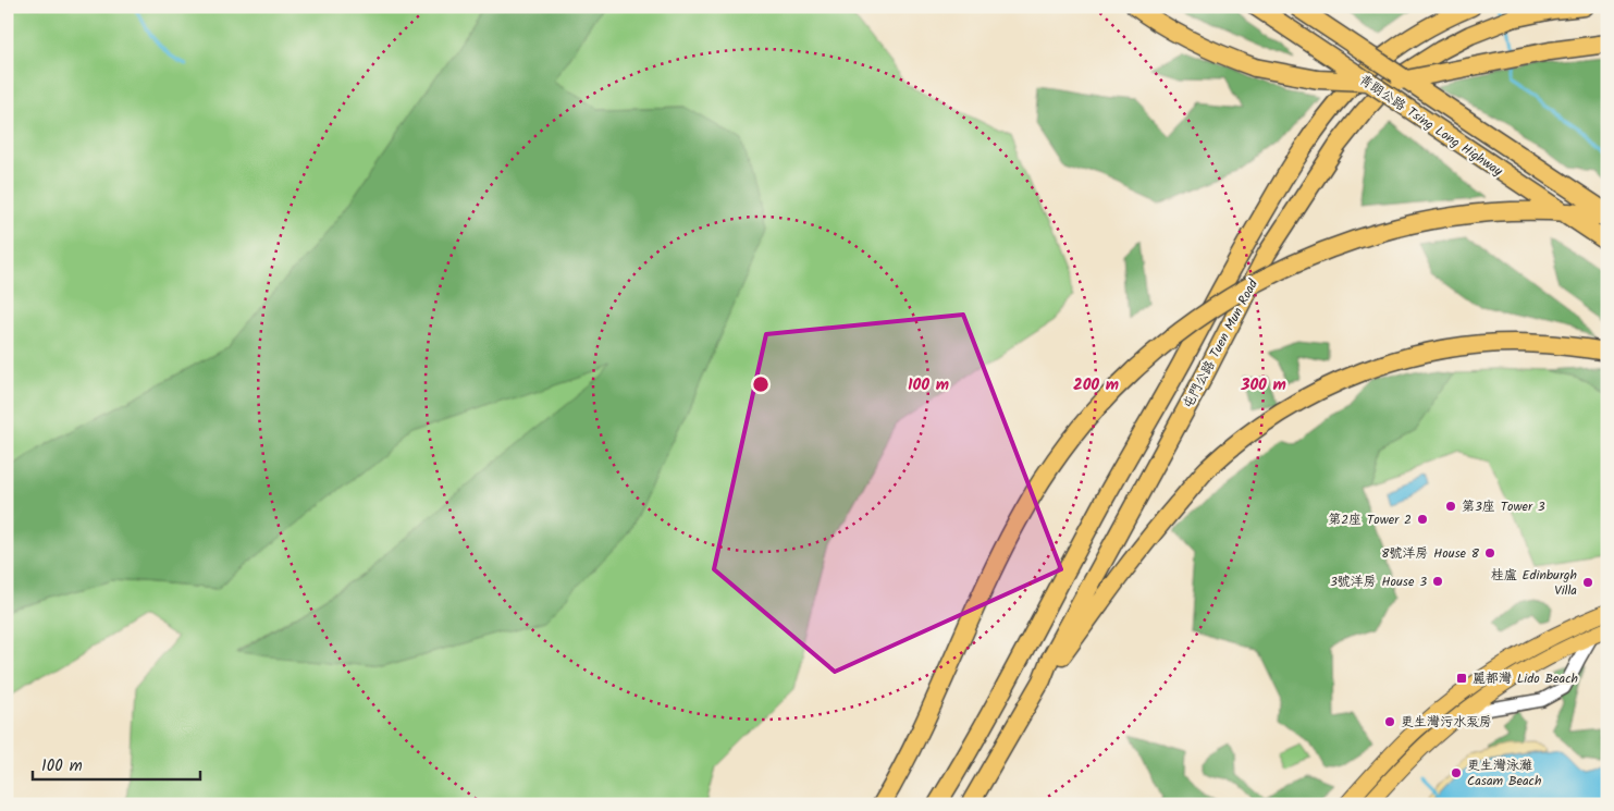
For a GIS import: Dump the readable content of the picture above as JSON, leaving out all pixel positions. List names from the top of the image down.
{
  "streets": {
    "highway": ["青朗公路 Tsing Long Highway", "屯門公路 Tuen Mun Road"]
  },
  "places": {
    "other": [
      "第3座 Tower 3",
      "第2座 Tower 2",
      "8號洋房 House 8",
      "3號洋房 House 3",
      "桂盧 Edinburgh Villa",
      "更生灣污水泵房",
      "更生灣泳灘 Casam Beach"
    ],
    "transit": ["麗都灣 Lido Beach"]
  },
  "scale_bar": "100 m",
  "rings": ["100 m", "200 m", "300 m"]
}
